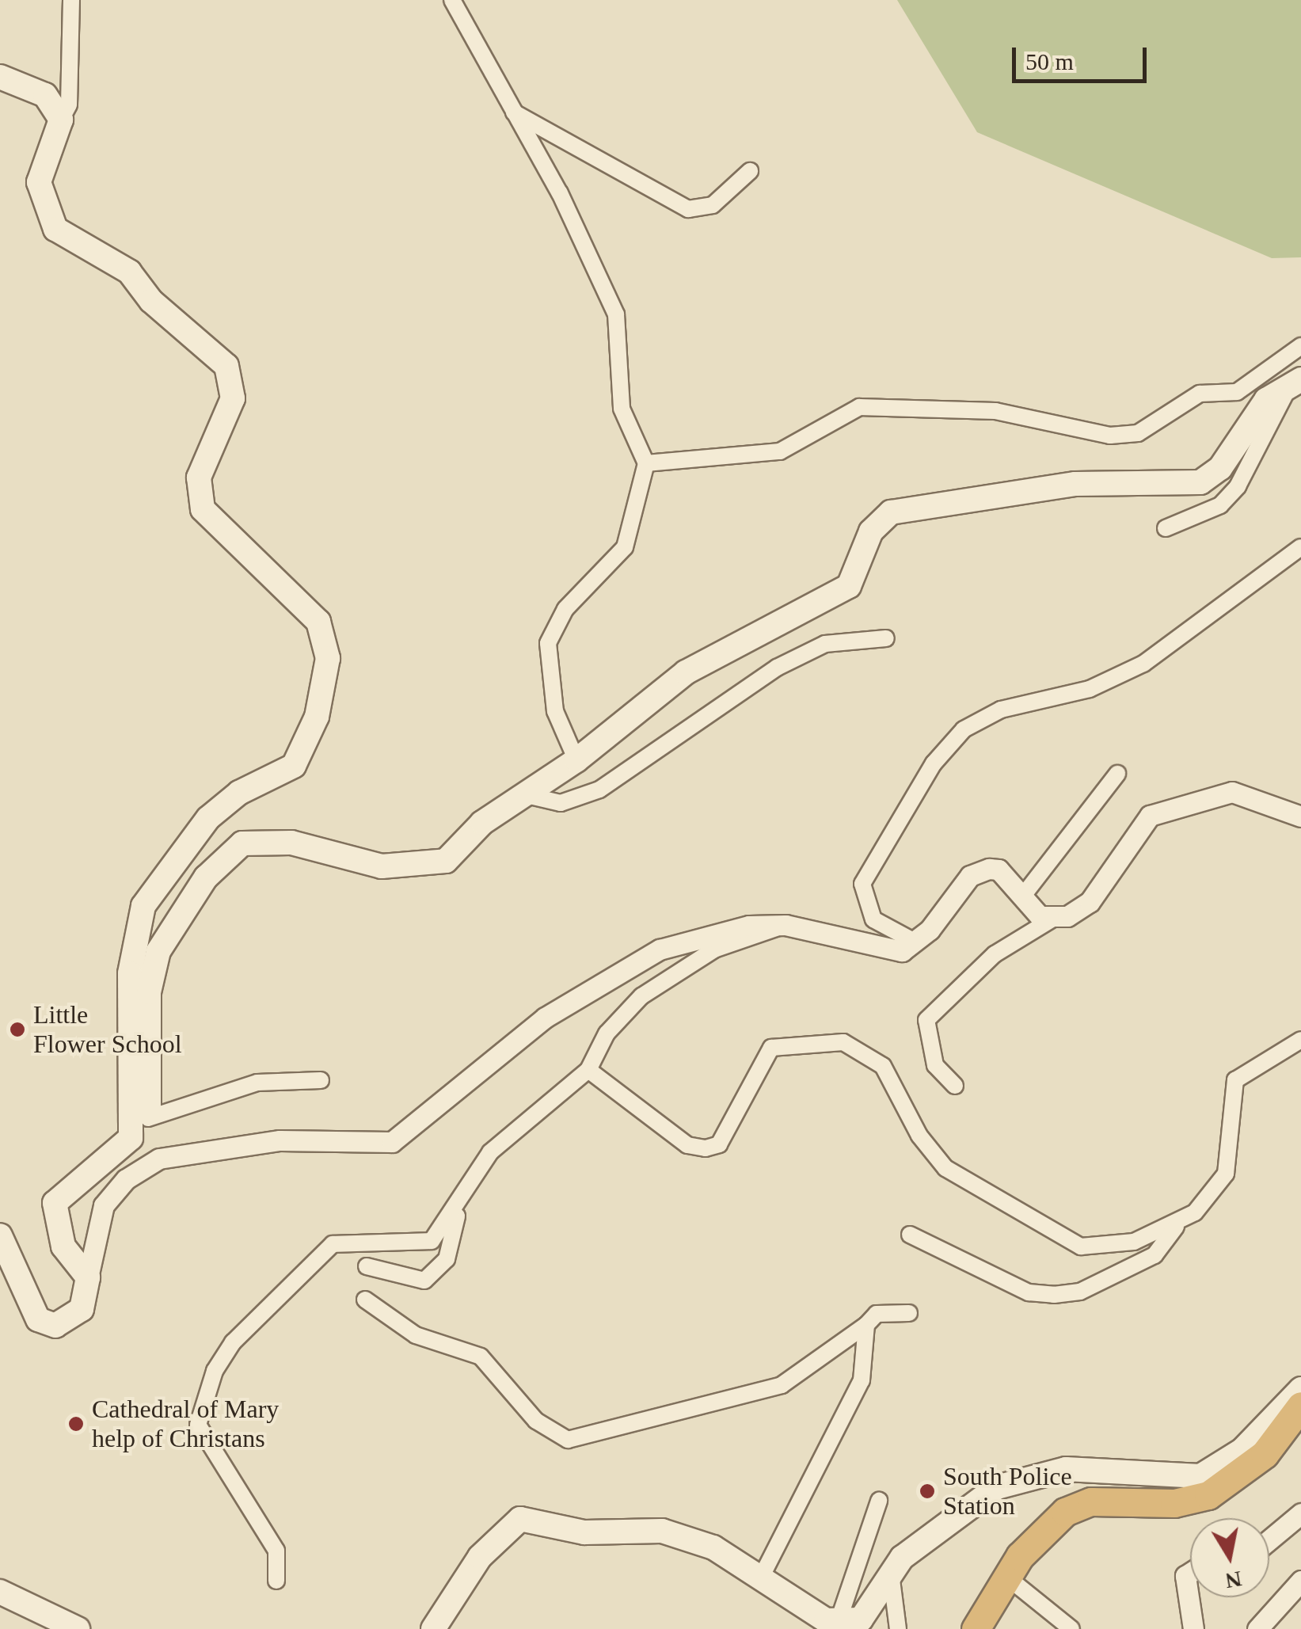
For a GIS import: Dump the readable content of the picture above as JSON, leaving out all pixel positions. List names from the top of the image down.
{
  "places": ["Little Flower School", "Cathedral of Mary help of Christans", "South Police Station"],
  "scale_bar": "50 m",
  "north": "bottom"
}
